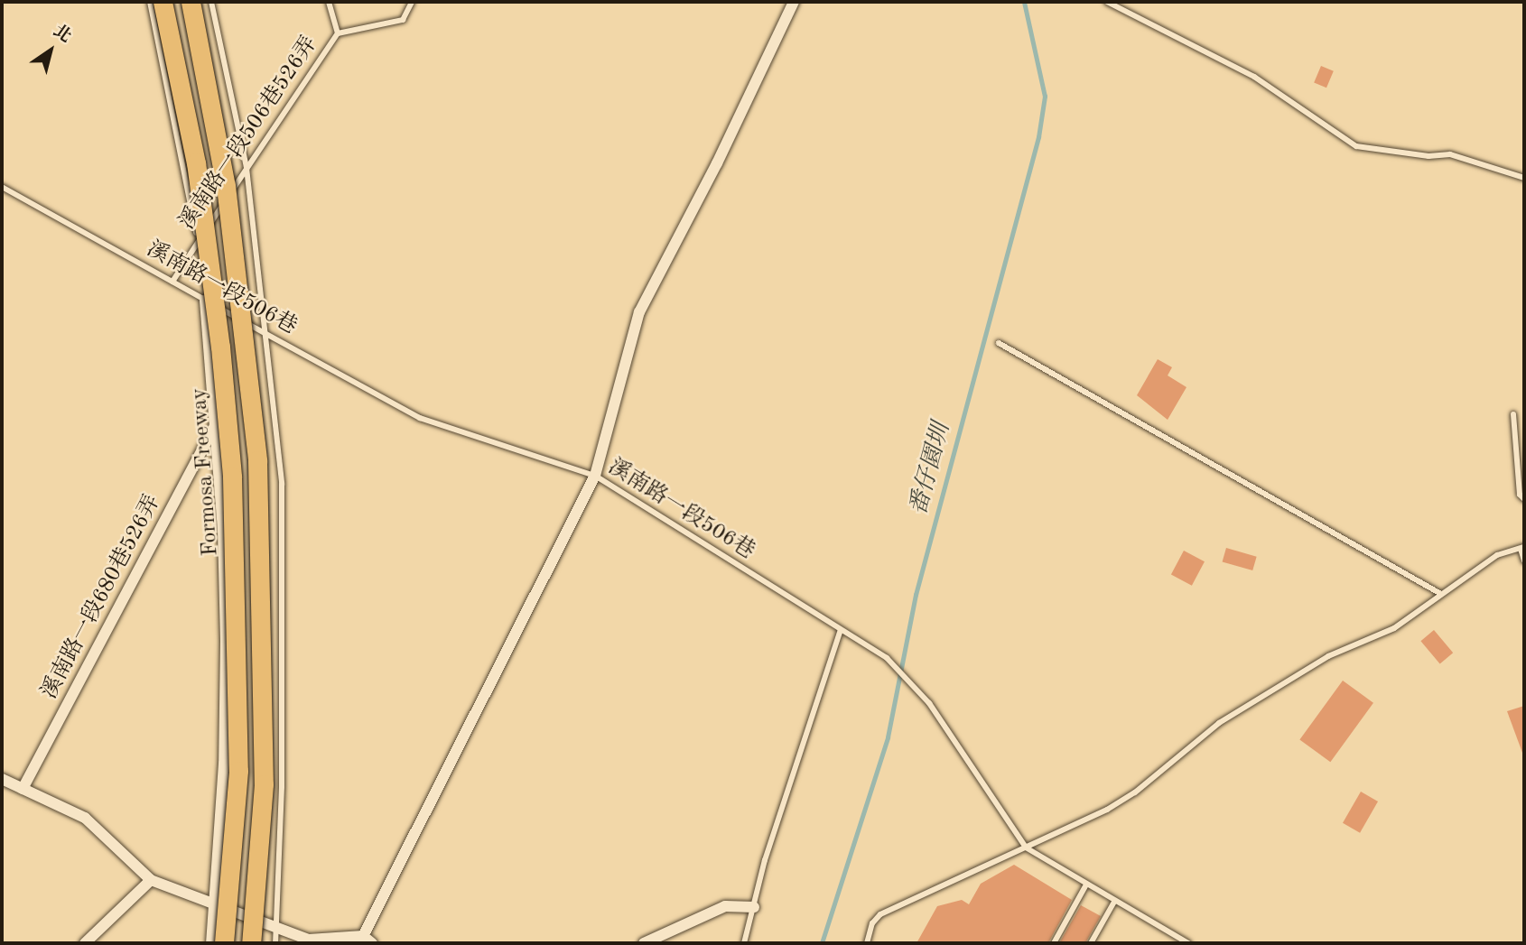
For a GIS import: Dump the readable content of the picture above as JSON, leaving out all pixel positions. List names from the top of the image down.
{
  "streets": {
    "highway": ["Formosa Freeway"],
    "street": ["溪南路一段680巷526弄"],
    "lane": ["溪南路一段506巷526弄", "溪南路一段506巷"]
  },
  "crossings": [
    ["溪南路一段506巷526弄", "溪南路一段506巷"]
  ],
  "water": ["番仔園圳"],
  "north": "top right"
}
